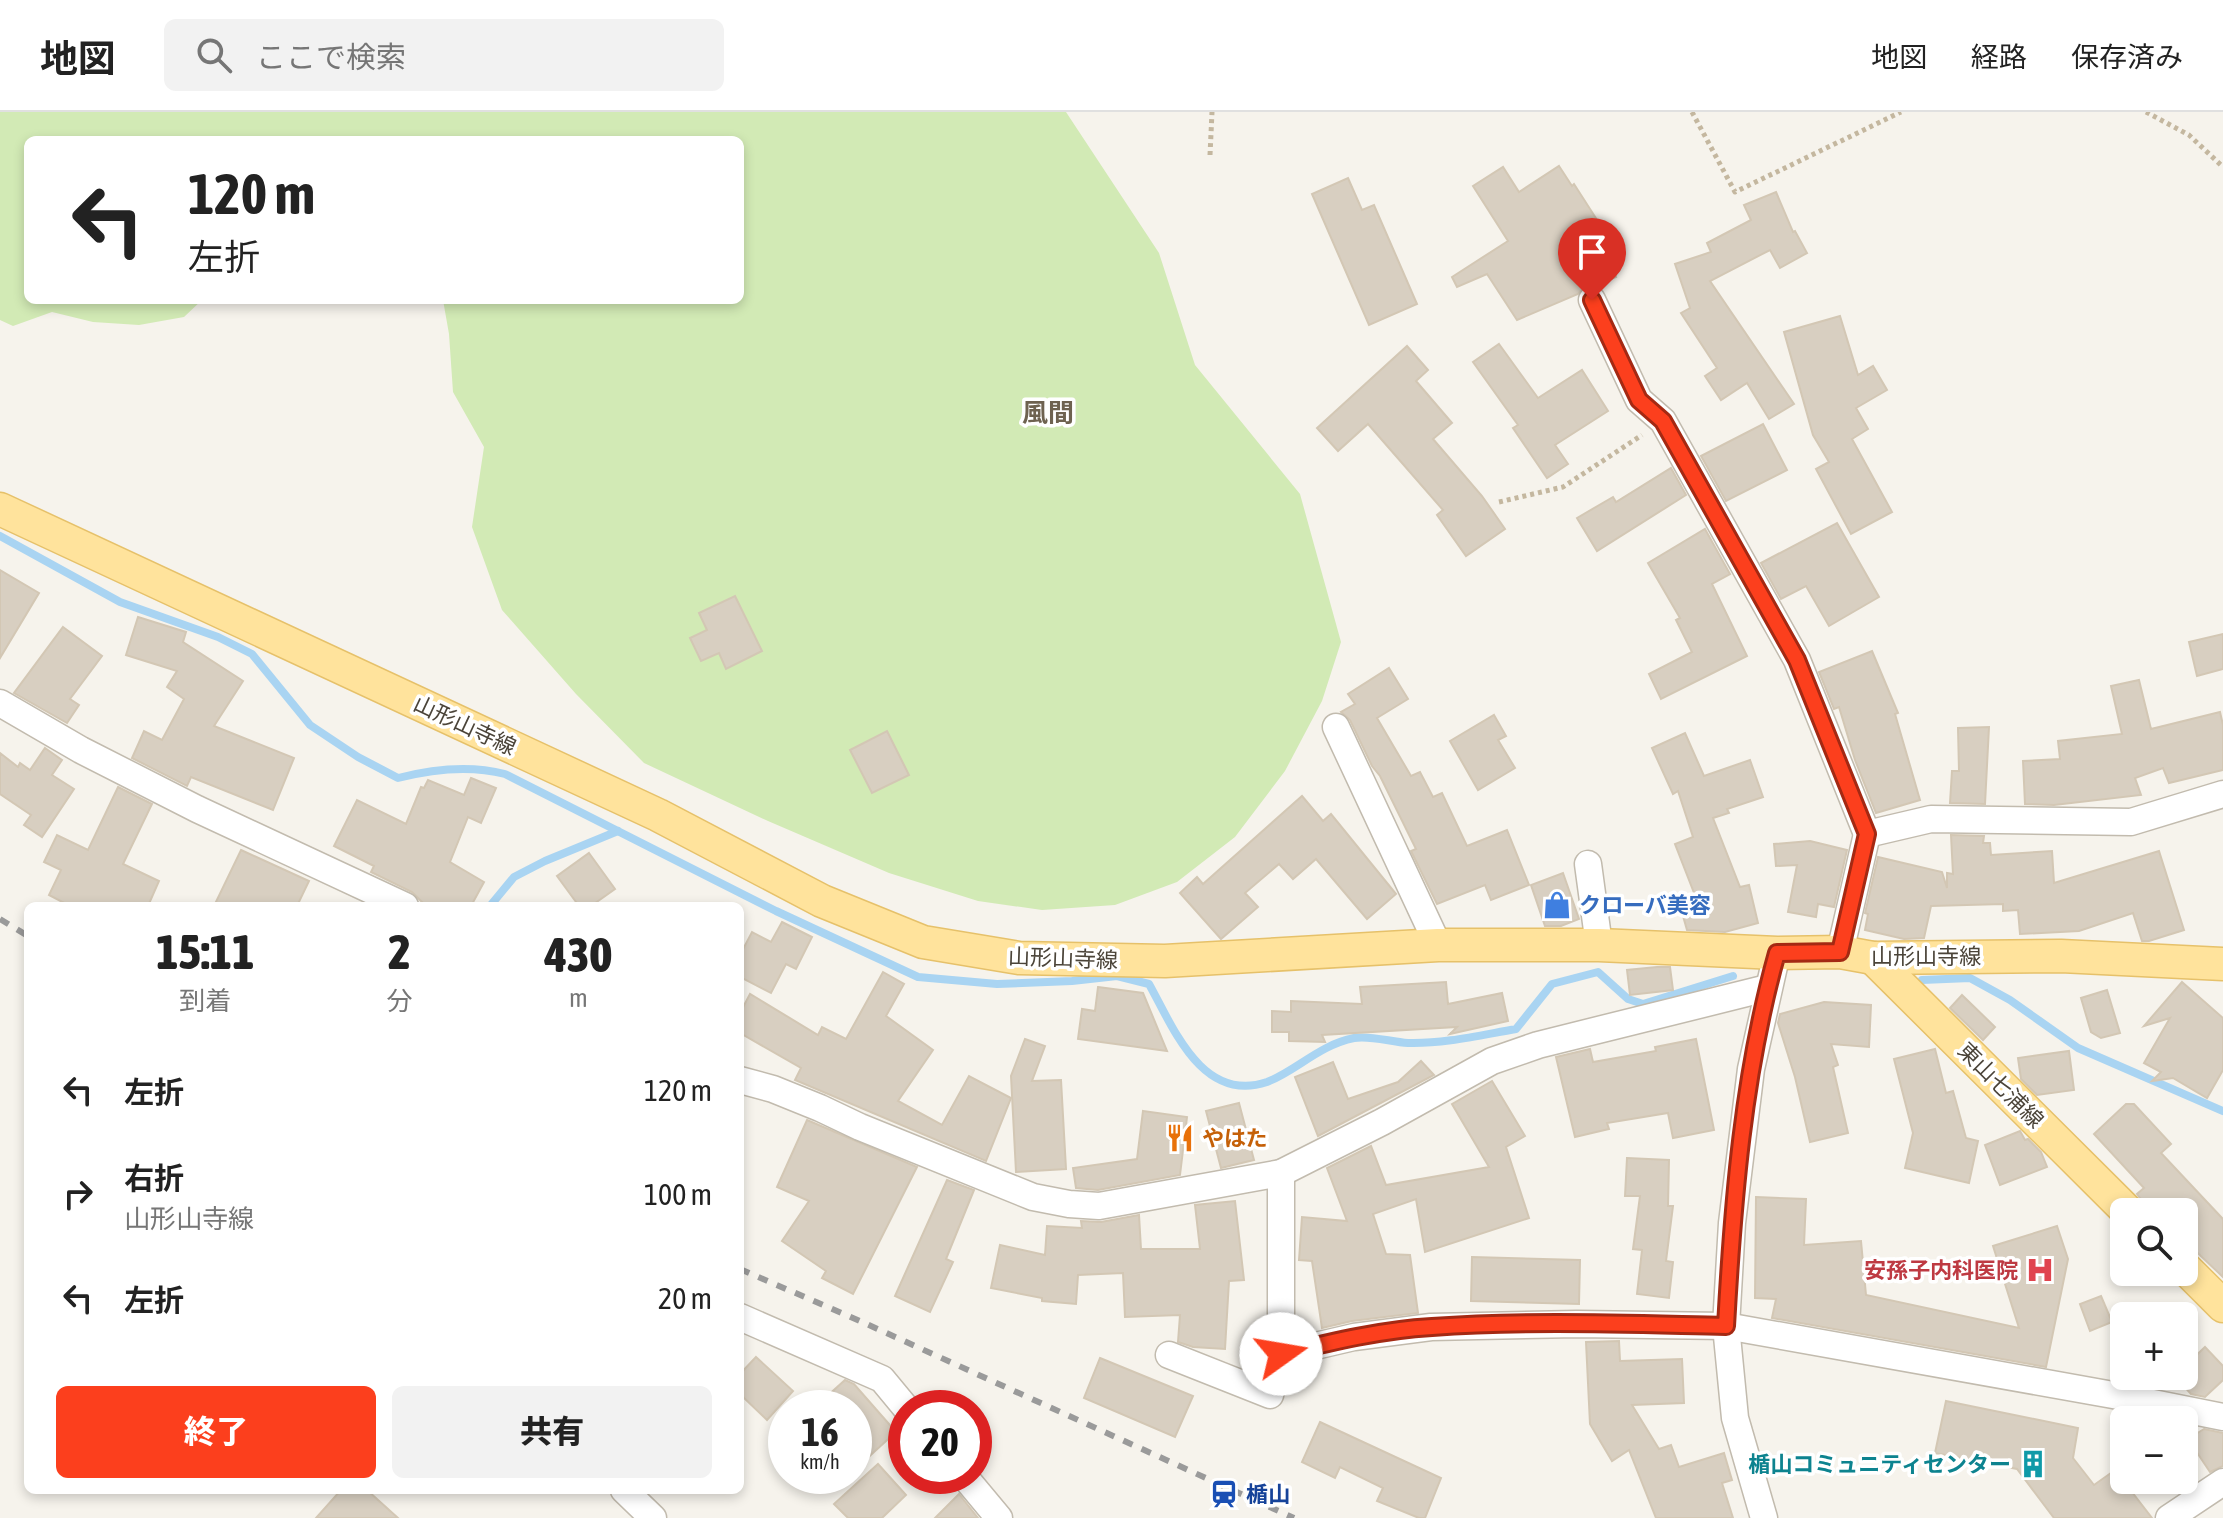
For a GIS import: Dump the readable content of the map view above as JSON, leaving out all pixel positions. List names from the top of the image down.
{
  "streets": {
    "main road": ["山形山寺線", "東山七浦線"]
  },
  "crossings": [
    ["山形山寺線", "東山七浦線"]
  ],
  "districts": ["風間"],
  "places": {
    "shop": ["クローバ美容"],
    "restaurant": ["やはた"],
    "hospital": ["安孫子内科医院"],
    "building": ["楯山コミュニティセンター"],
    "station": ["楯山"]
  },
  "page": {
    "header": "地図",
    "search": "ここで検索",
    "nav": ["地図", "経路", "保存済み"],
    "turn": ["120 m", "左折"],
    "eta": [
      "15:11",
      "到着",
      "2",
      "分",
      "430",
      "m"
    ],
    "list": [
      {
        "name": "左折",
        "value": "120 m"
      },
      {
        "name": "右折",
        "note": "山形山寺線",
        "value": "100 m"
      },
      {
        "name": "左折",
        "value": "20 m"
      }
    ],
    "map_buttons": ["+", "−"],
    "buttons": ["終了", "共有"],
    "speed": "16 km/h",
    "limit": "20"
  }
}
